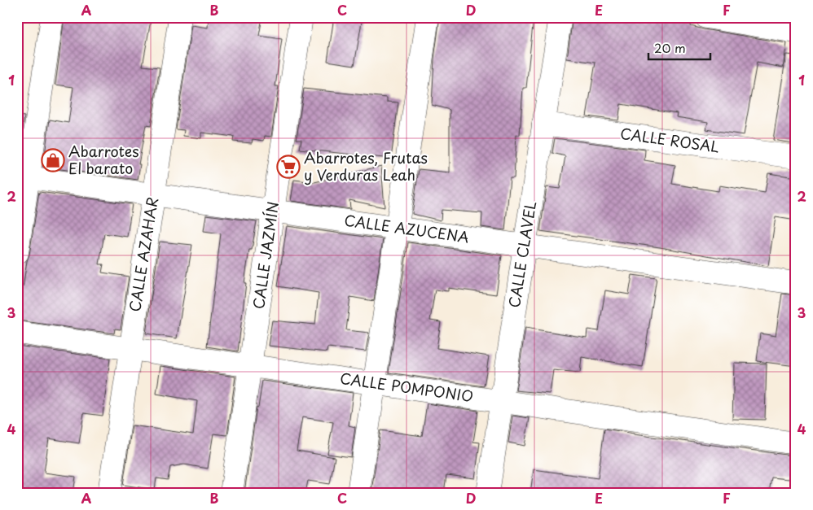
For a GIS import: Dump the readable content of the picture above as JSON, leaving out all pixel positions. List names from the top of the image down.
{
  "streets": {
    "street": [
      "CALLE ROSAL",
      "CALLE AZUCENA",
      "CALLE AZAHAR",
      "CALLE CLAVEL",
      "CALLE JAZMÍN",
      "CALLE POMPONIO"
    ]
  },
  "crossings": [
    ["CALLE ROSAL", "CALLE CLAVEL"],
    ["CALLE AZUCENA", "CALLE AZAHAR"],
    ["CALLE AZUCENA", "CALLE CLAVEL"],
    ["CALLE AZUCENA", "CALLE JAZMÍN"],
    ["CALLE AZAHAR", "CALLE POMPONIO"],
    ["CALLE CLAVEL", "CALLE POMPONIO"],
    ["CALLE JAZMÍN", "CALLE POMPONIO"]
  ],
  "places": {
    "shop": ["Abarrotes El barato"],
    "supermarket": ["Abarrotes, Frutas y Verduras Leah"]
  },
  "scale_bar": "20 m",
  "grid": {
    "columns": [
      "A",
      "B",
      "C",
      "D",
      "E",
      "F"
    ],
    "rows": [
      "1",
      "2",
      "3",
      "4"
    ]
  }
}
